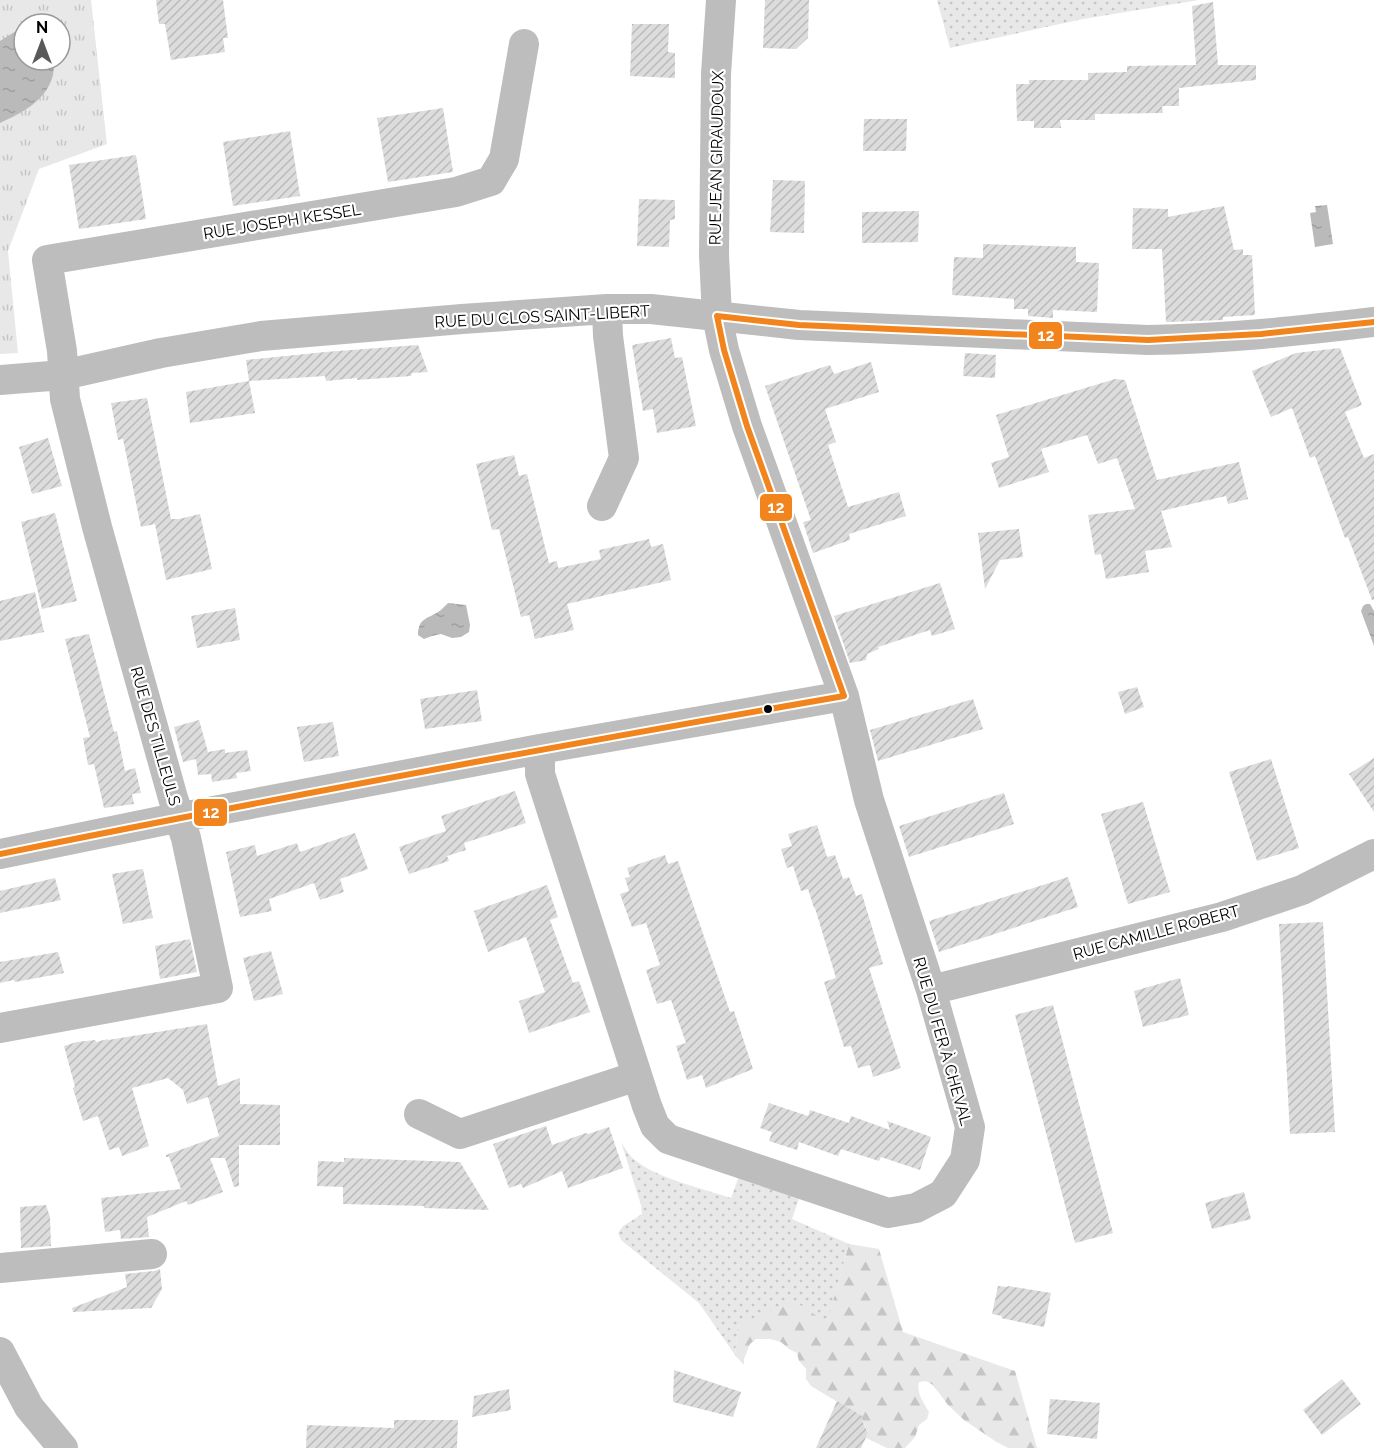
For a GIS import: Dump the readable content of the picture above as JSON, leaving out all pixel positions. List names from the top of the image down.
{
  "streets": {
    "street": [
      "RUE JEAN GIRAUDOUX",
      "RUE JOSEPH KESSEL",
      "RUE DU CLOS SAINT-LIBERT",
      "RUE DES TILLEULS",
      "RUE CAMILLE ROBERT",
      "RUE DU FER À CHEVAL"
    ]
  },
  "crossings": [
    ["RUE JEAN GIRAUDOUX", "RUE DU CLOS SAINT-LIBERT"],
    ["RUE JEAN GIRAUDOUX", "RUE DU FER À CHEVAL"],
    ["RUE JOSEPH KESSEL", "RUE DU CLOS SAINT-LIBERT"],
    ["RUE JOSEPH KESSEL", "RUE DES TILLEULS"],
    ["RUE DU CLOS SAINT-LIBERT", "RUE DES TILLEULS"],
    ["RUE DU CLOS SAINT-LIBERT", "RUE DU FER À CHEVAL"],
    ["RUE CAMILLE ROBERT", "RUE DU FER À CHEVAL"]
  ],
  "lines": ["transit line 12"],
  "north": "top"
}
